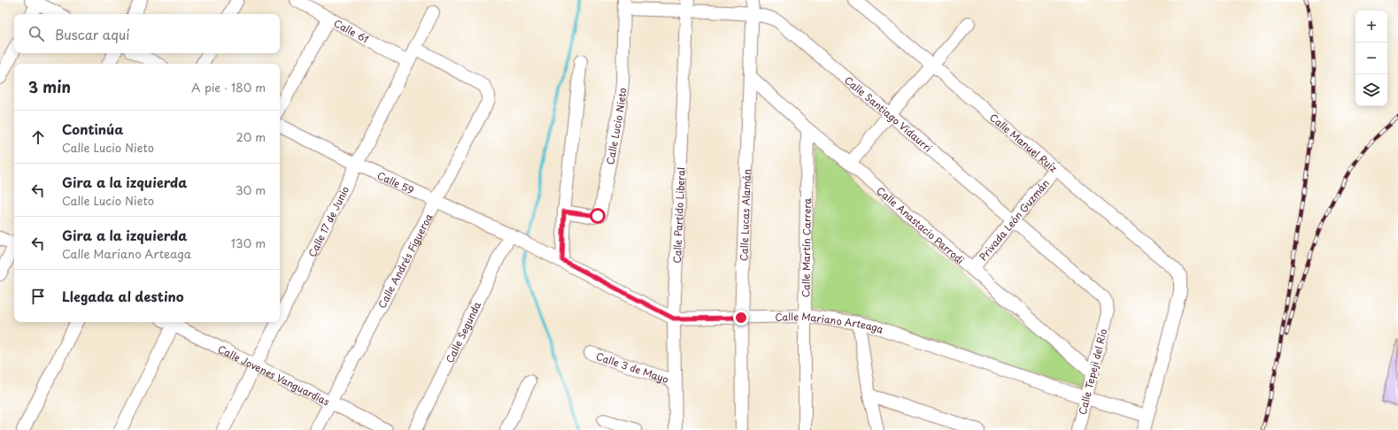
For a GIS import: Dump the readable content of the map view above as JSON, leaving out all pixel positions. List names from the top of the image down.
{
  "streets": {
    "street": [
      "Calle 61",
      "Calle Santiago Vidaurri",
      "Calle Lucio Nieto",
      "Calle Manuel Ruíz",
      "Calle 59",
      "Calle Partido Liberal",
      "Calle Lucas Alamán",
      "Privada León Guzmán",
      "Calle 17 de Junio",
      "Calle Anastacio Parrodi",
      "Calle Martín Carrera",
      "Calle Andrés Figueroa",
      "Calle Mariano Arteaga",
      "Calle Segunda",
      "Calle 3 de Mayo",
      "Calle Tepeji del Río",
      "Calle Jovenes Vanguardias"
    ]
  },
  "crossings": [
    ["Calle 61", "Calle 17 de Junio"],
    ["Calle Santiago Vidaurri", "Calle Lucio Nieto"],
    ["Calle Santiago Vidaurri", "Calle Partido Liberal"],
    ["Calle Santiago Vidaurri", "Calle Lucas Alamán"],
    ["Calle Santiago Vidaurri", "Privada León Guzmán"],
    ["Calle Santiago Vidaurri", "Calle Tepeji del Río"],
    ["Calle Manuel Ruíz", "Privada León Guzmán"],
    ["Calle Manuel Ruíz", "Calle Mariano Arteaga"],
    ["Calle 59", "Calle 17 de Junio"],
    ["Calle 59", "Calle Andrés Figueroa"],
    ["Calle 59", "Calle Mariano Arteaga"],
    ["Calle 59", "Calle Segunda"],
    ["Calle Partido Liberal", "Calle Mariano Arteaga"],
    ["Calle Partido Liberal", "Calle 3 de Mayo"],
    ["Calle Lucas Alamán", "Calle Anastacio Parrodi"],
    ["Calle Lucas Alamán", "Calle Mariano Arteaga"],
    ["Privada León Guzmán", "Calle Anastacio Parrodi"],
    ["Calle 17 de Junio", "Calle Andrés Figueroa"],
    ["Calle 17 de Junio", "Calle Jovenes Vanguardias"],
    ["Calle Anastacio Parrodi", "Calle Martín Carrera"],
    ["Calle Anastacio Parrodi", "Calle Tepeji del Río"],
    ["Calle Martín Carrera", "Calle Mariano Arteaga"],
    ["Calle Andrés Figueroa", "Calle Jovenes Vanguardias"],
    ["Calle Mariano Arteaga", "Calle Segunda"],
    ["Calle Mariano Arteaga", "Calle Tepeji del Río"]
  ],
  "page": {
    "map_buttons": ["+", "−"],
    "search": "Buscar aquí",
    "heading": ["3 min", "A pie · 180 m"],
    "list": [
      ["Continúa", "Calle Lucio Nieto", "20 m"],
      ["Gira a la izquierda", "Calle Lucio Nieto", "30 m"],
      ["Gira a la izquierda", "Calle Mariano Arteaga", "130 m"],
      "Llegada al destino"
    ]
  }
}
